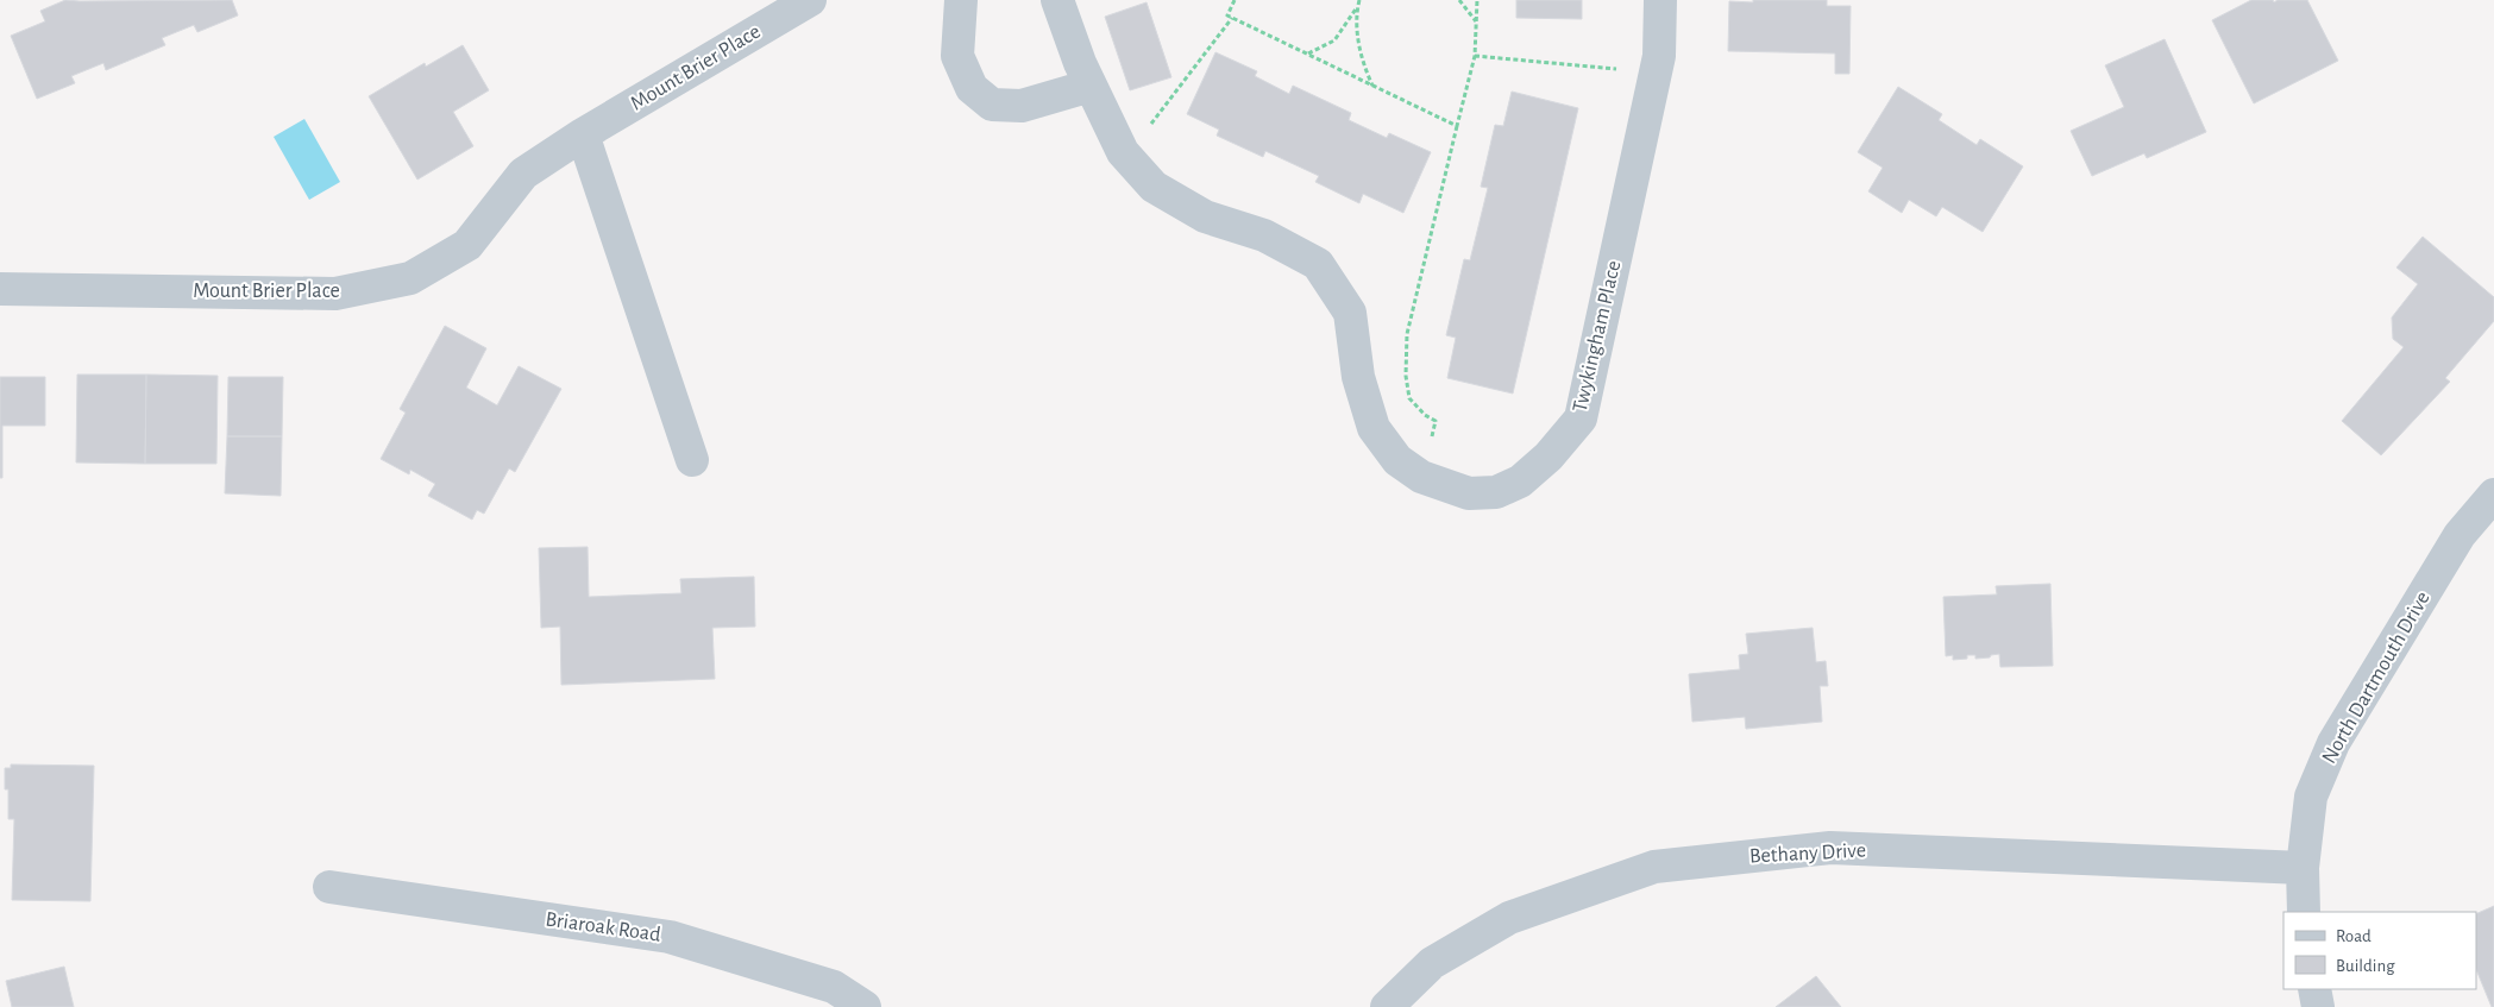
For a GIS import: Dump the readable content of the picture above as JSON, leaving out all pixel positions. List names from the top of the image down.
{
  "streets": {
    "street": [
      "Mount Brier Place",
      "Twykingham Place",
      "North Dartmouth Drive",
      "Bethany Drive",
      "Briaroak Road"
    ]
  },
  "crossings": [
    ["North Dartmouth Drive", "Bethany Drive"]
  ],
  "legend": ["Road", "Building"]
}
